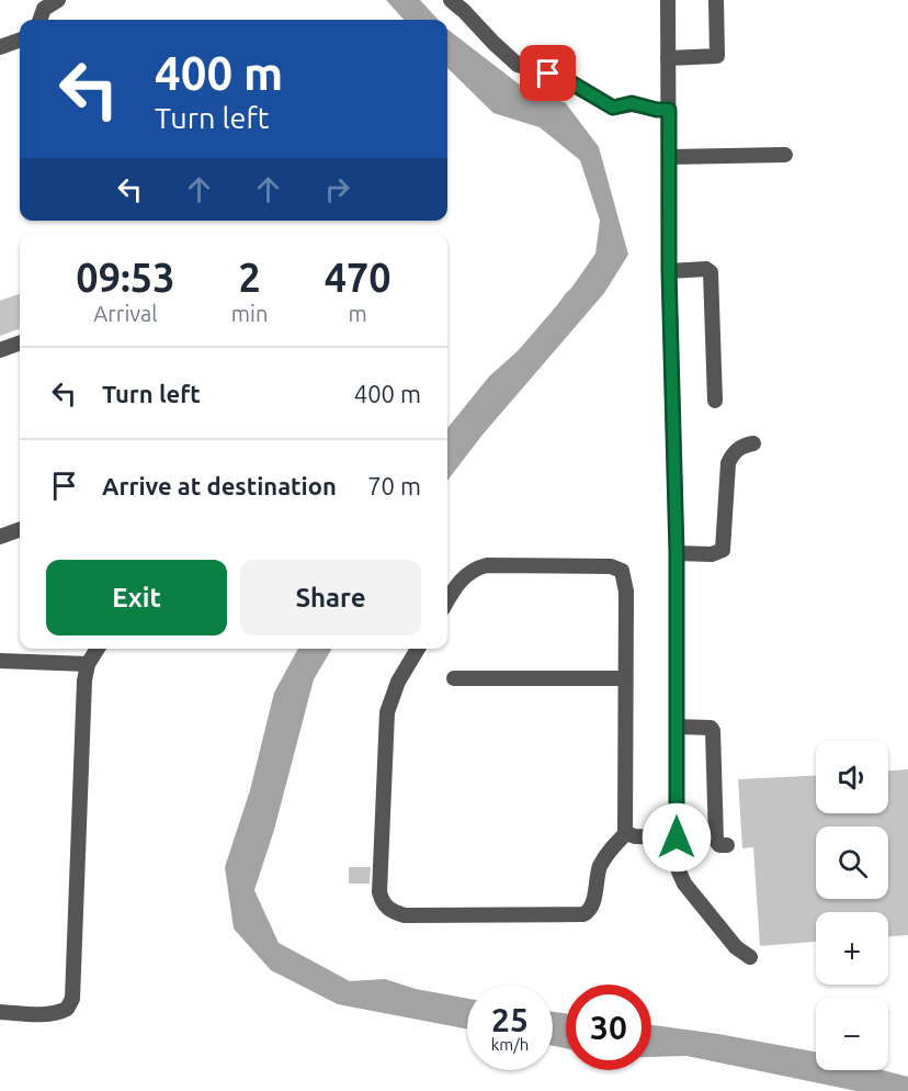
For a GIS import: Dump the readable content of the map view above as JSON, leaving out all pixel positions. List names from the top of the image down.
{
  "page": {
    "turn": ["400 m", "Turn left"],
    "eta": [
      "09:53",
      "Arrival",
      "2",
      "min",
      "470",
      "m"
    ],
    "list": [
      {
        "name": "Turn left",
        "value": "400 m"
      },
      {
        "name": "Arrive at destination",
        "value": "70 m"
      }
    ],
    "buttons": ["Exit", "Share"],
    "map_buttons": ["+", "−"],
    "speed": "25 km/h",
    "limit": "30"
  }
}
